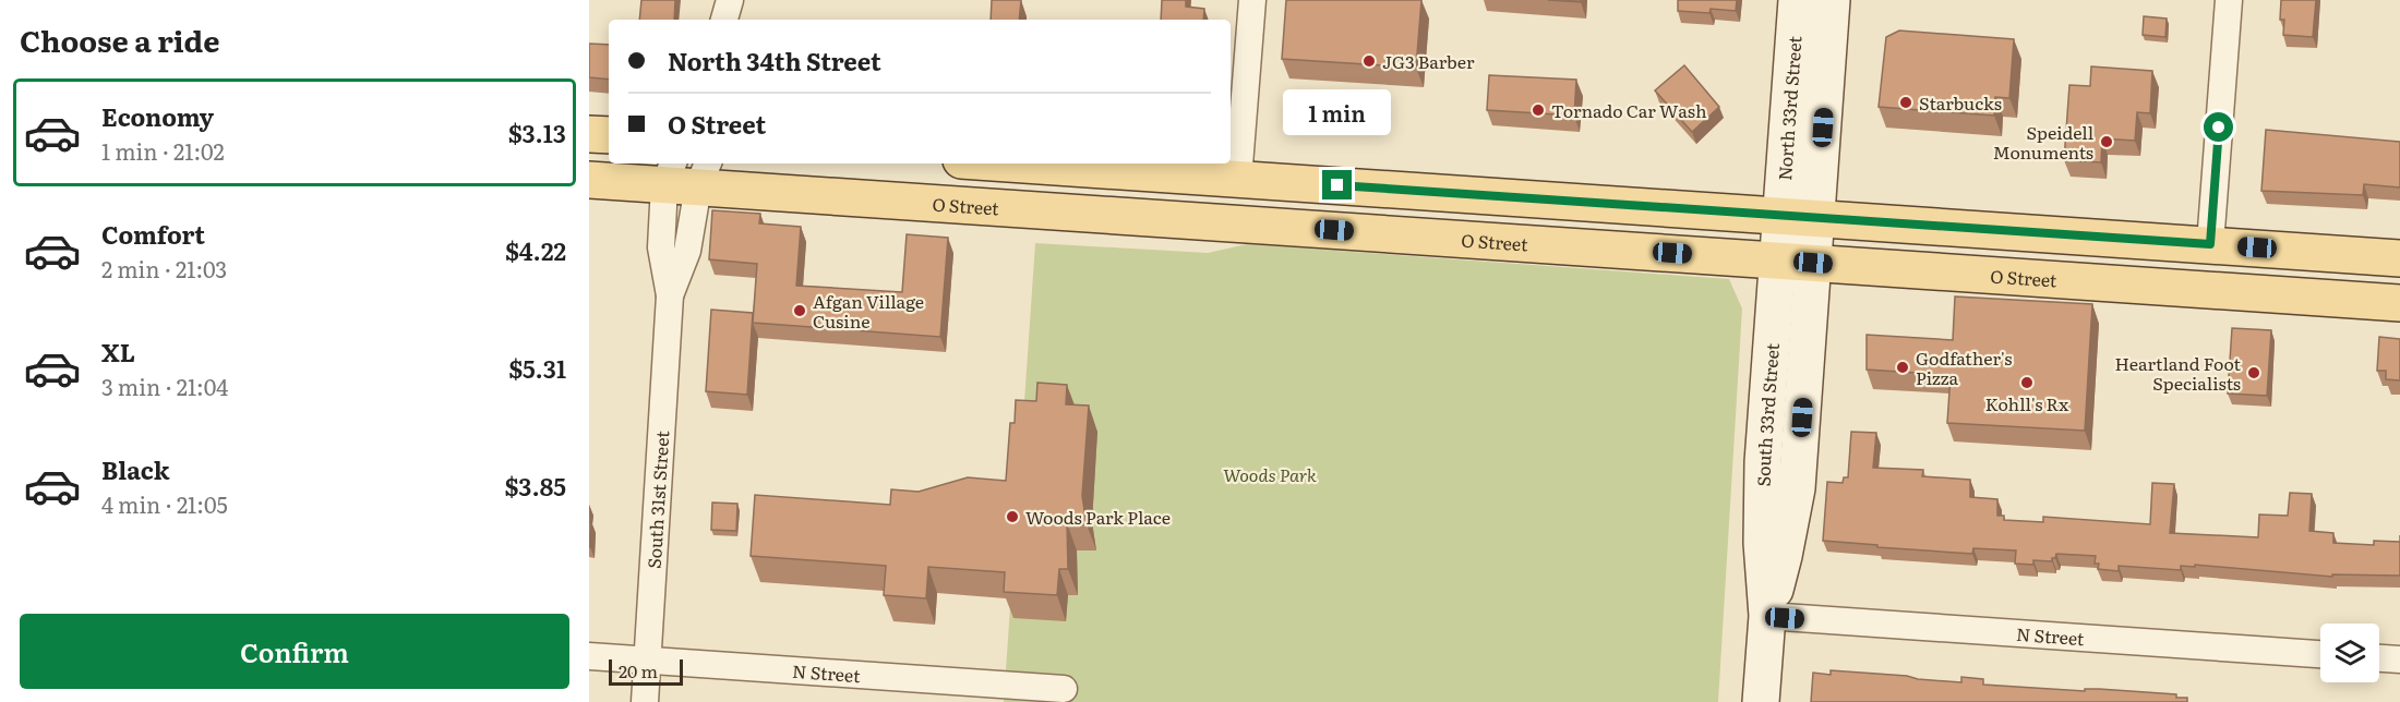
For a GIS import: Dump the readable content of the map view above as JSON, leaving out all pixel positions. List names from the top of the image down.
{
  "streets": {
    "main road": ["North 33rd Street", "O Street", "South 33rd Street"],
    "street": ["South 31st Street", "N Street"]
  },
  "crossings": [
    ["North 33rd Street", "O Street"],
    ["North 33rd Street", "South 33rd Street"],
    ["O Street", "South 33rd Street"],
    ["O Street", "South 31st Street"],
    ["South 33rd Street", "N Street"],
    ["South 31st Street", "N Street"]
  ],
  "parks": ["Woods Park"],
  "places": [
    "JG3 Barber",
    "Starbucks",
    "Tornado Car Wash",
    "Speidell Monuments",
    "Afgan Village Cusine",
    "Godfather's Pizza",
    "Heartland Foot Specialists",
    "Kohll's Rx",
    "Woods Park Place"
  ],
  "scale_bar": "20 m",
  "page": {
    "heading": "Choose a ride",
    "banner": ["North 34th Street", "O Street"],
    "list": [
      {
        "name": "Economy",
        "note": "1 min · 21:02",
        "value": "$3.13"
      },
      {
        "name": "Comfort",
        "note": "2 min · 21:03",
        "value": "$4.22"
      },
      {
        "name": "XL",
        "note": "3 min · 21:04",
        "value": "$5.31"
      },
      {
        "name": "Black",
        "note": "4 min · 21:05",
        "value": "$3.85"
      }
    ],
    "bubble": "1 min",
    "buttons": "Confirm",
    "scale": "20 m"
  }
}
